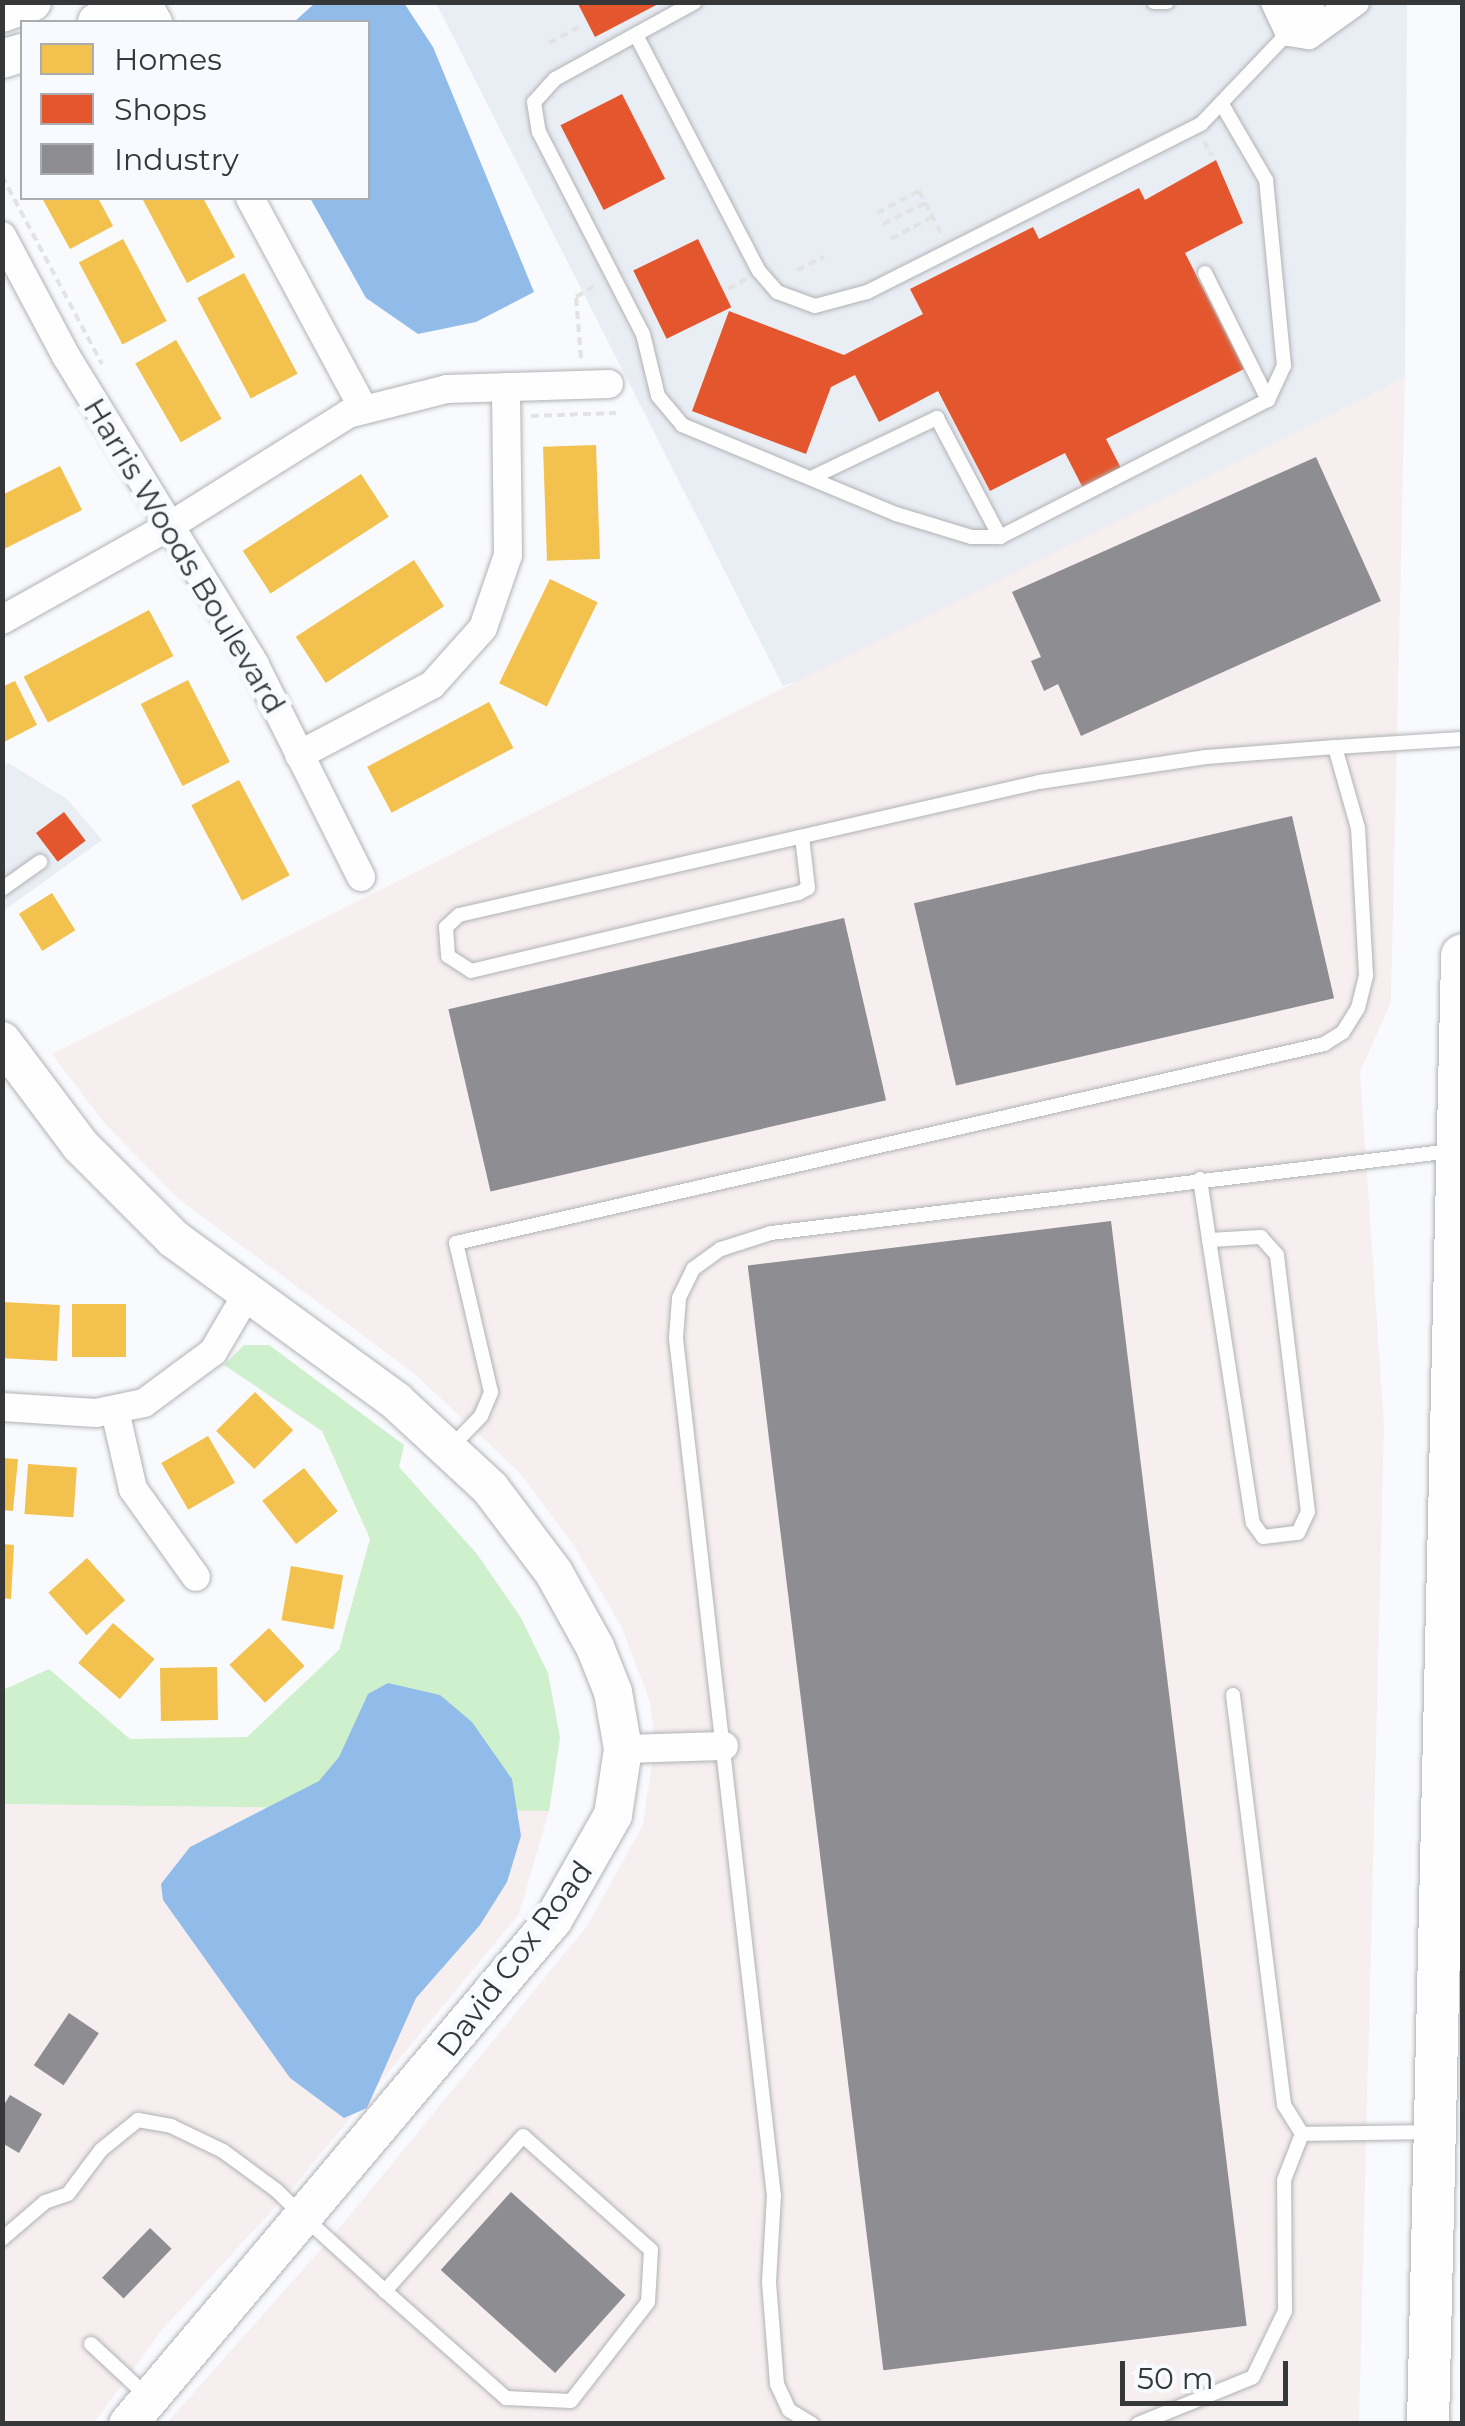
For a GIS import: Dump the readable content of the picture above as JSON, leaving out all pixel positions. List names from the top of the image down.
{
  "streets": {
    "main road": ["David Cox Road"],
    "street": ["Harris Woods Boulevard"]
  },
  "legend": ["Homes", "Shops", "Industry"],
  "scale_bar": "50 m"
}
